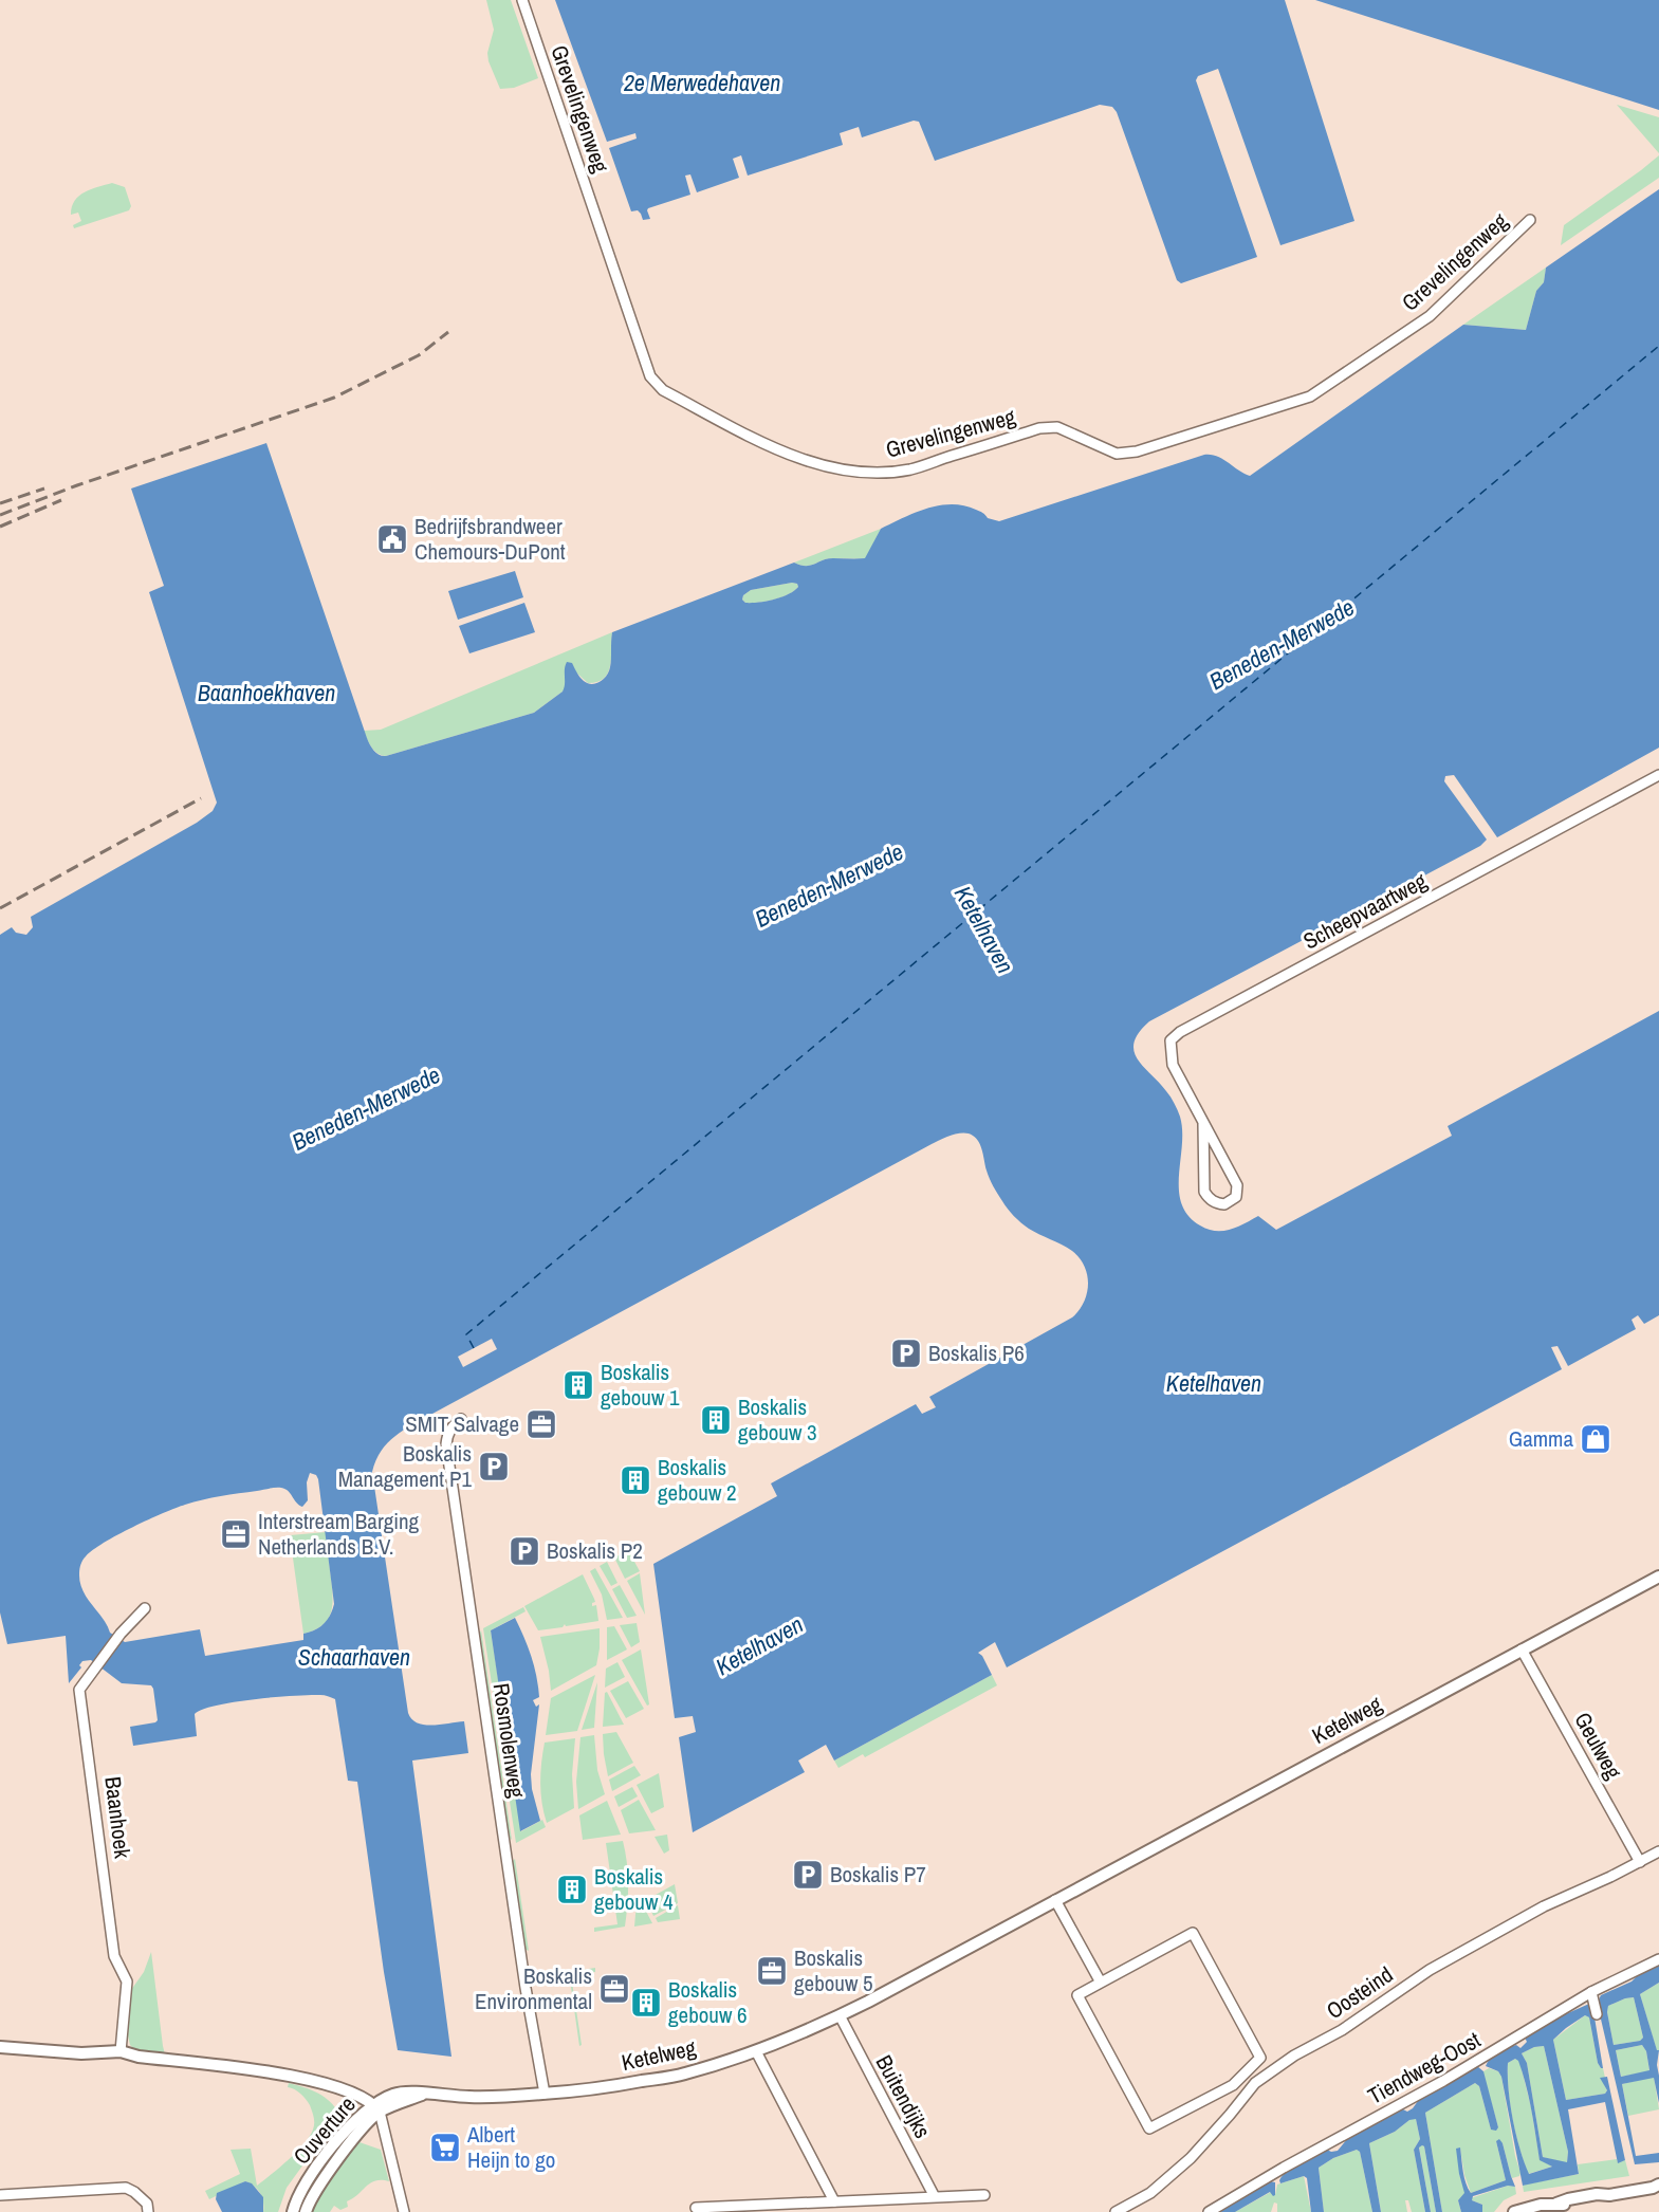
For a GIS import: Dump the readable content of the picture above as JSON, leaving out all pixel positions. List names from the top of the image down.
{
  "streets": {
    "street": [
      "Grevelingenweg",
      "Scheepvaartweg",
      "Ketelweg",
      "Rosmolenweg",
      "Geulweg",
      "Baanhoek",
      "Oosteind",
      "Tiendweg-Oost",
      "Buitendijks",
      "Ouverture"
    ]
  },
  "crossings": [
    ["Ketelweg", "Rosmolenweg"],
    ["Ketelweg", "Geulweg"],
    ["Ketelweg", "Buitendijks"],
    ["Ketelweg", "Ouverture"],
    ["Geulweg", "Oosteind"]
  ],
  "water": [
    "2e Merwedehaven",
    "Beneden-Merwede",
    "Baanhoekhaven",
    "Ketelhaven",
    "Schaarhaven"
  ],
  "places": {
    "public building": ["Bedrijfsbrandweer Chemours-DuPont"],
    "parking": [
      "Boskalis P6",
      "Boskalis Management P1",
      "Boskalis P2",
      "Boskalis P7"
    ],
    "building": [
      "Boskalis gebouw 1",
      "Boskalis gebouw 3",
      "Boskalis gebouw 2",
      "Boskalis gebouw 4",
      "Boskalis gebouw 6"
    ],
    "office": [
      "SMIT Salvage",
      "Interstream Barging Netherlands B.V.",
      "Boskalis gebouw 5",
      "Boskalis Environmental"
    ],
    "shop": ["Gamma"],
    "supermarket": ["Albert Heijn to go"]
  }
}
